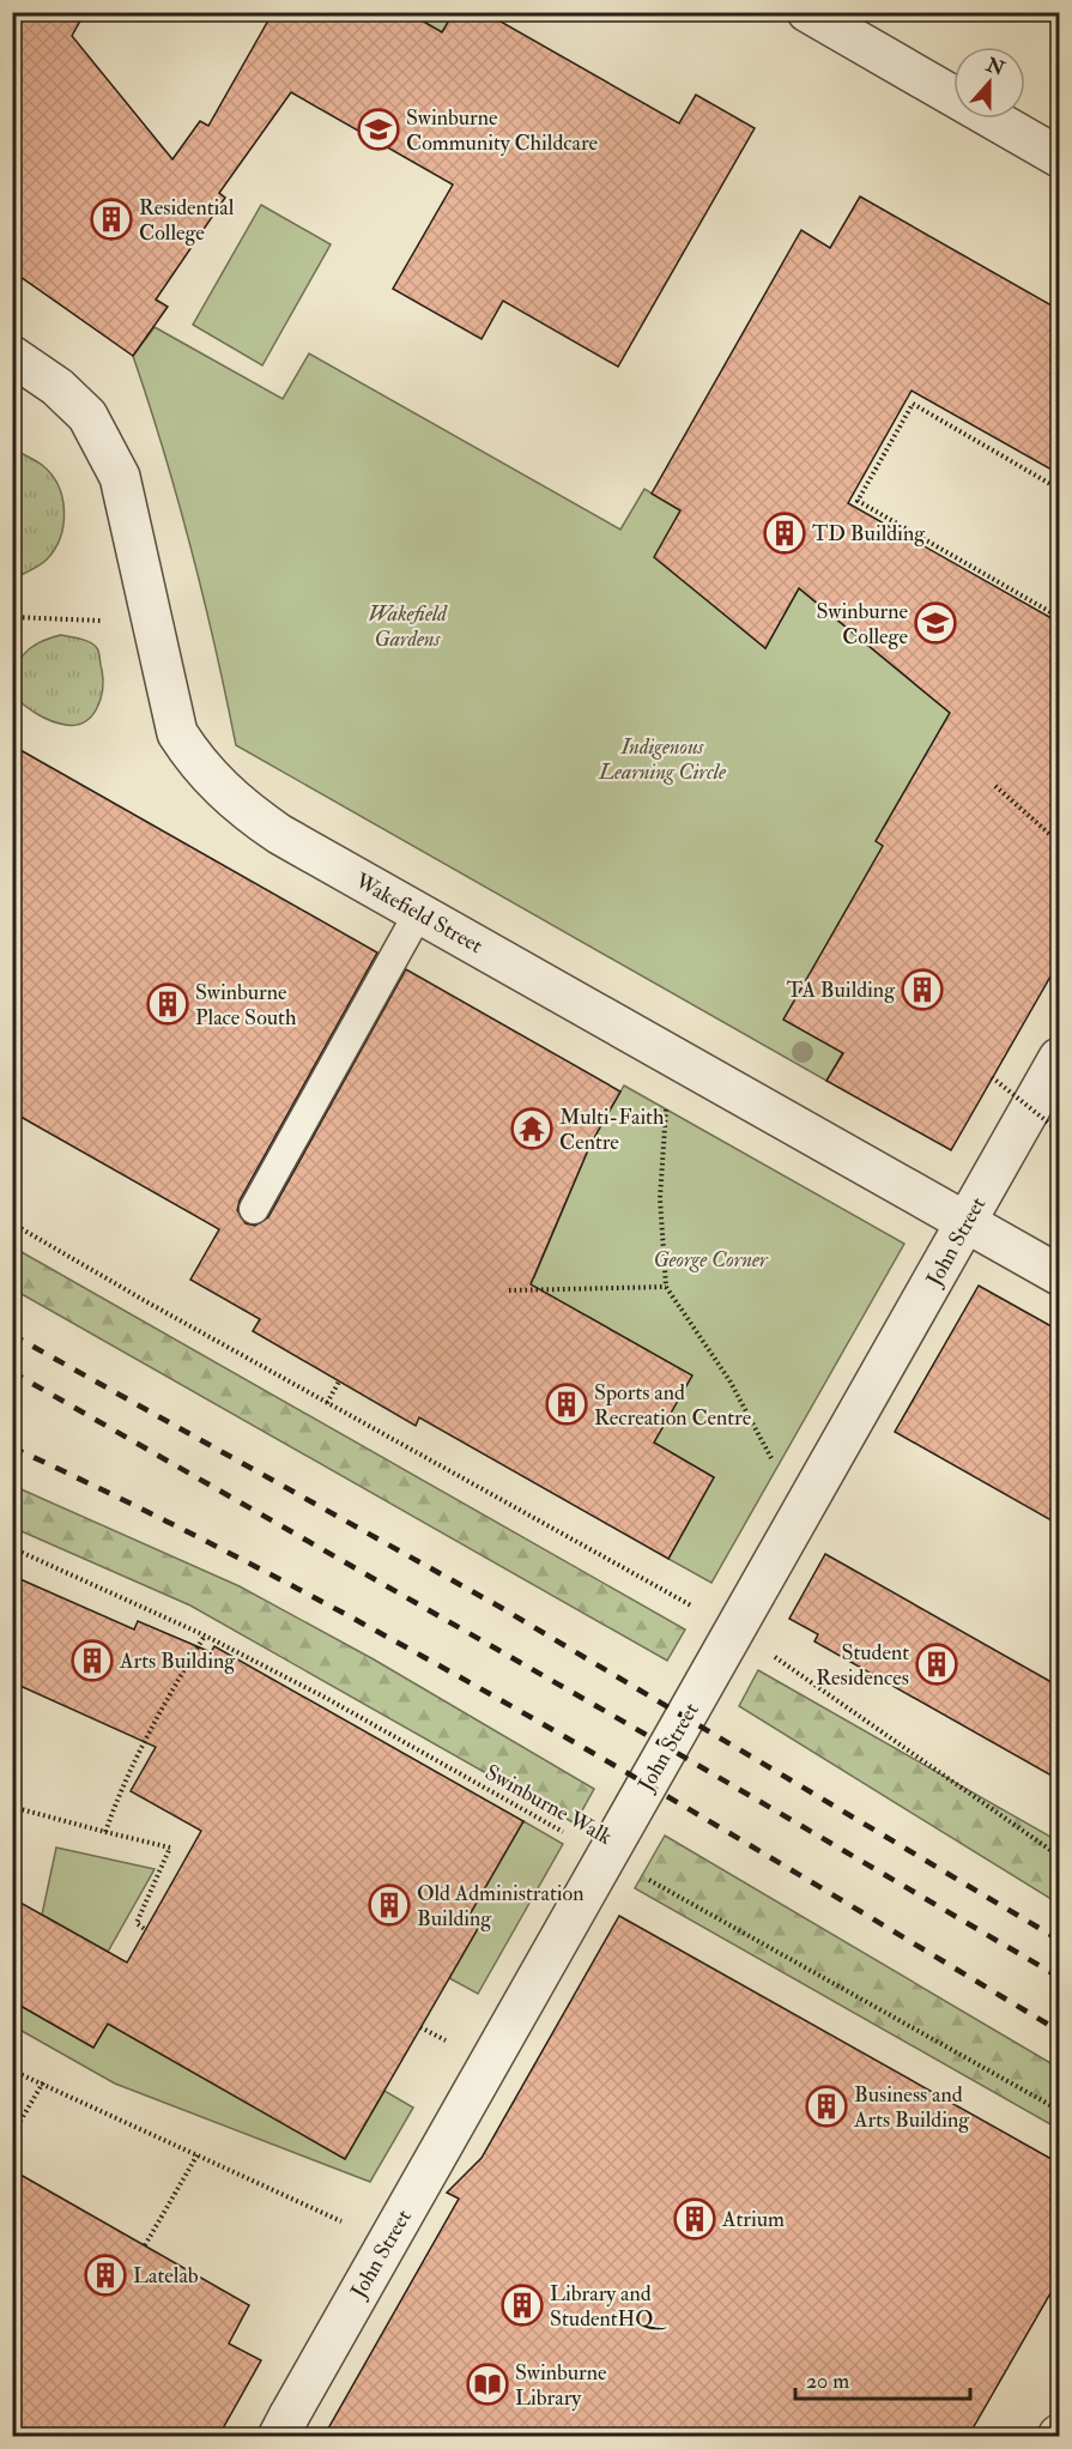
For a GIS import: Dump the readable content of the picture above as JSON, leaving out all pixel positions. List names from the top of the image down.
{
  "streets": {
    "street": ["Wakefield Street", "John Street"],
    "path": ["Swinburne Walk"]
  },
  "crossings": [
    ["Wakefield Street", "John Street"],
    ["John Street", "Swinburne Walk"]
  ],
  "parks": ["Wakefield Gardens", "Indigenous Learning Circle", "George Corner"],
  "places": {
    "school or university": ["Swinburne Community Childcare", "Swinburne College"],
    "building": [
      "Residential College",
      "TD Building",
      "TA Building",
      "Swinburne Place South",
      "Sports and Recreation Centre",
      "Arts Building",
      "Student Residences",
      "Old Administration Building",
      "Business and Arts Building",
      "Atrium",
      "Latelab",
      "Library and StudentHQ"
    ],
    "temple": ["Multi-Faith Centre"],
    "library": ["Swinburne Library"]
  },
  "scale_bar": "20 m",
  "north": "top"
}
